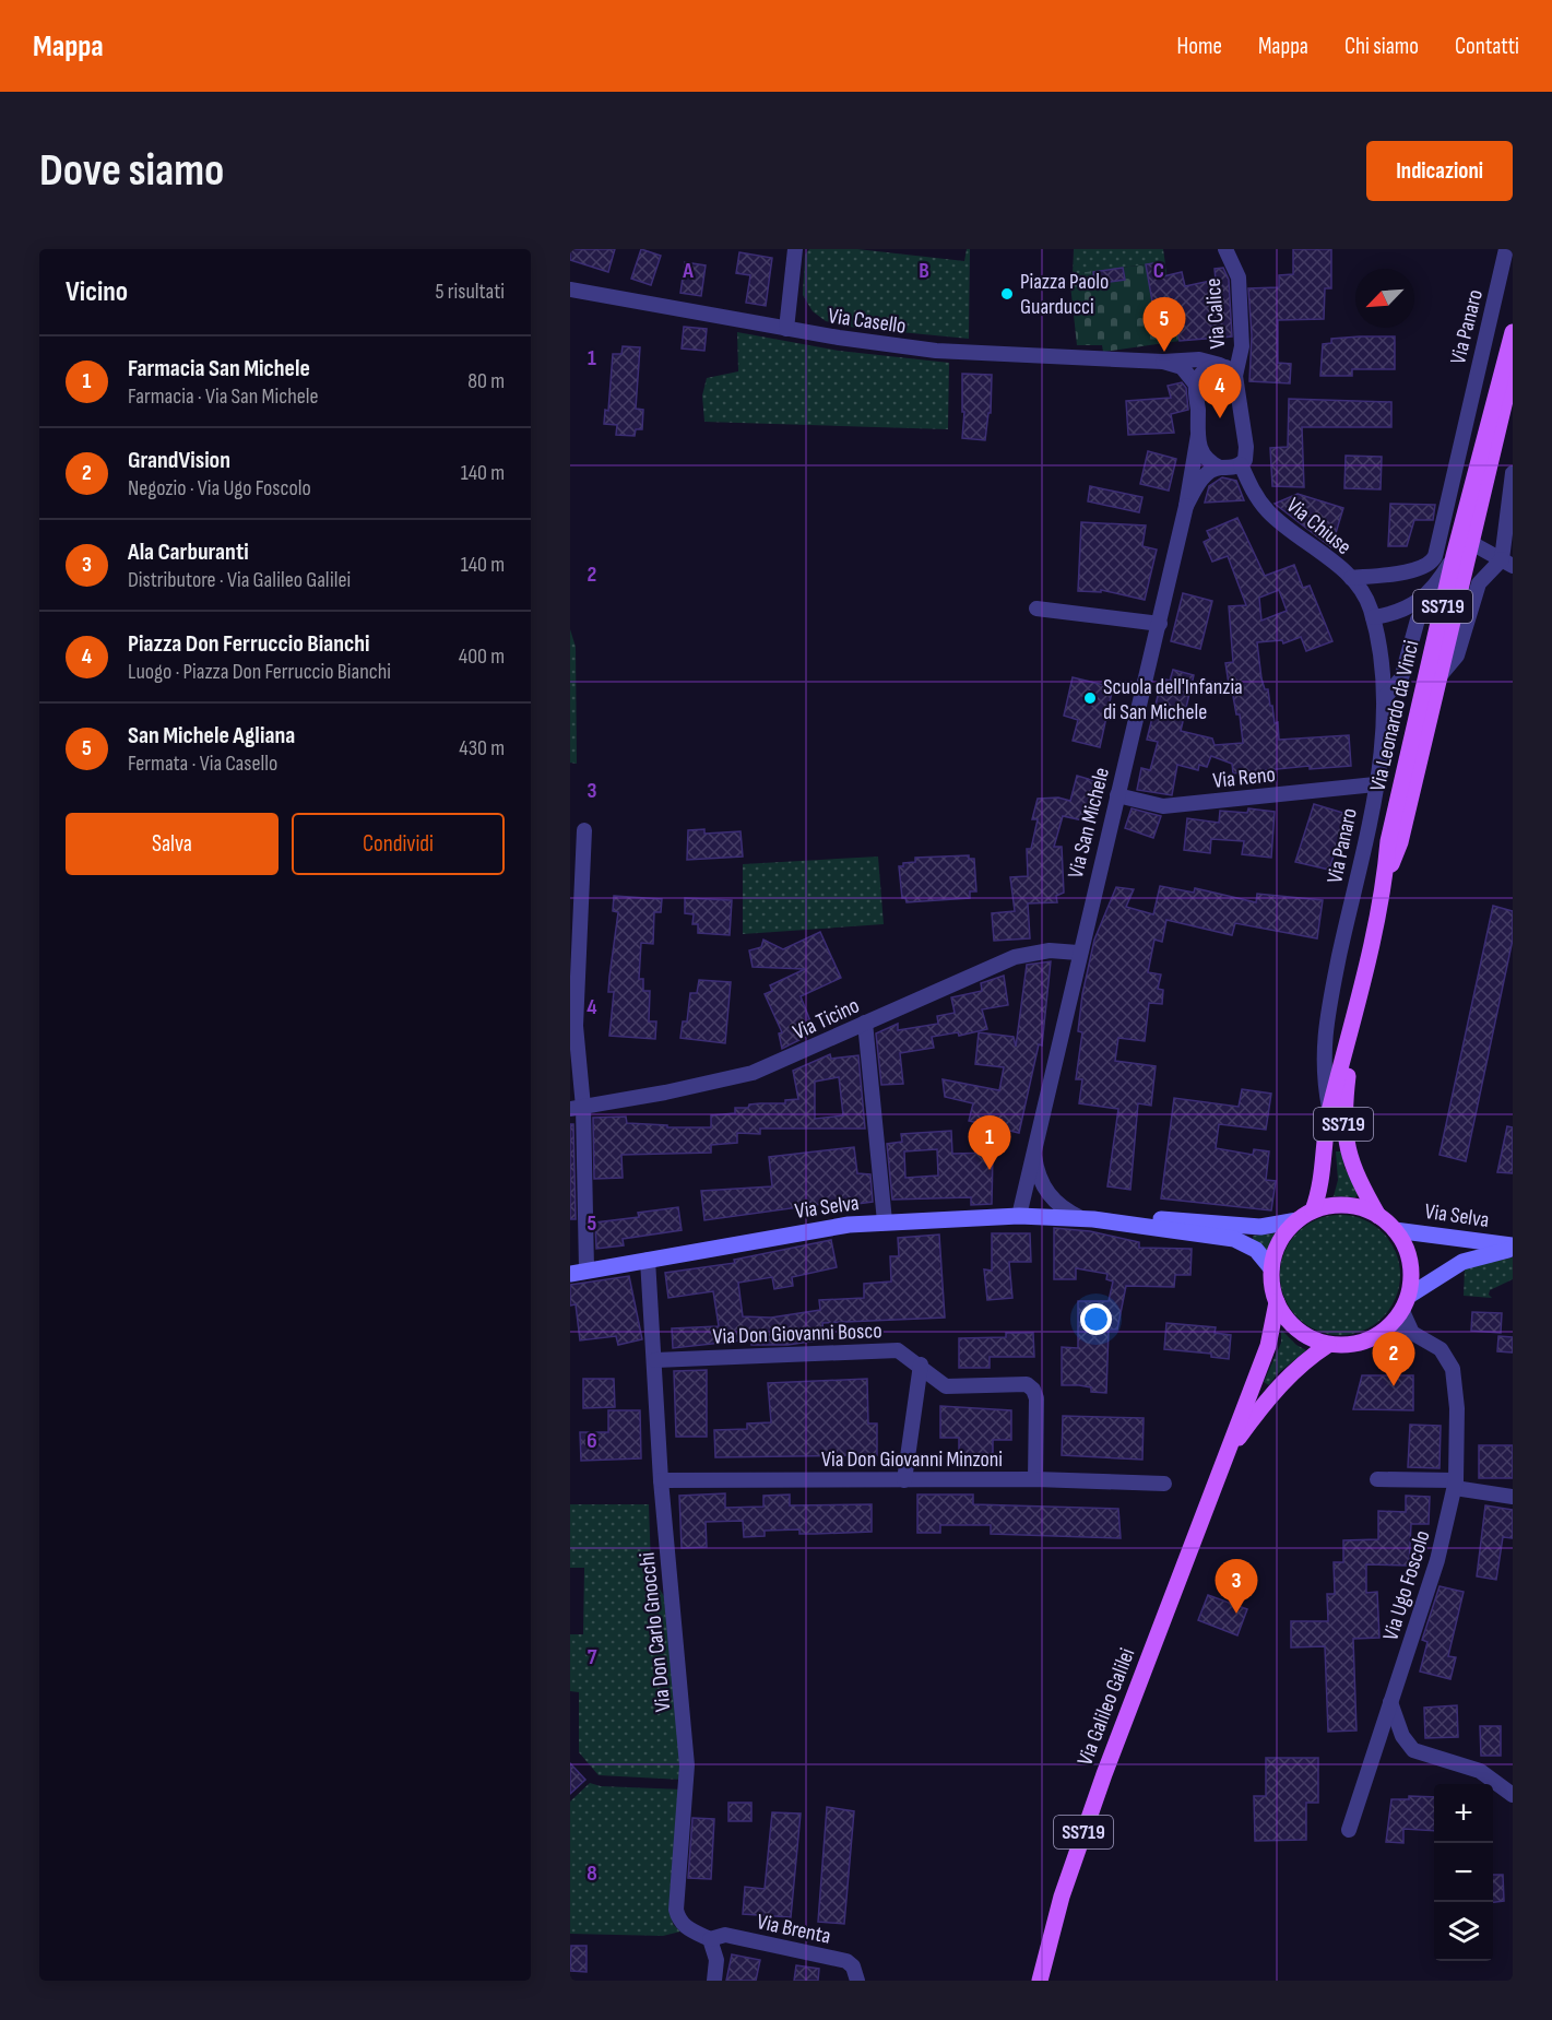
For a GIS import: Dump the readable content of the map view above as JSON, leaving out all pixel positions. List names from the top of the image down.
{
  "streets": {
    "main road": [
      "SS719",
      "Via Leonardo da Vinci",
      "Via Selva",
      "Via Galileo Galilei"
    ],
    "street": [
      "Via Calice",
      "Via Casello",
      "Via Panaro",
      "Via Chiuse",
      "Via Reno",
      "Via San Michele",
      "Via Ticino",
      "Via Don Giovanni Bosco",
      "Via Don Giovanni Minzoni",
      "Via Ugo Foscolo",
      "Via Don Carlo Gnocchi",
      "Via Brenta"
    ]
  },
  "crossings": [
    ["Via Casello", "Via San Michele"],
    ["Via Panaro", "Via Chiuse"],
    ["Via Panaro", "Via Leonardo da Vinci"],
    ["Via Panaro", "Via Reno"],
    ["Via Leonardo da Vinci", "Via Selva"],
    ["Via Leonardo da Vinci", "Via Galileo Galilei"],
    ["Via Reno", "Via San Michele"],
    ["Via San Michele", "Via Ticino"],
    ["Via San Michele", "Via Selva"],
    ["Via Selva", "Via Don Carlo Gnocchi"],
    ["Via Selva", "Via Galileo Galilei"],
    ["Via Don Giovanni Bosco", "Via Don Giovanni Minzoni"],
    ["Via Don Giovanni Bosco", "Via Don Carlo Gnocchi"],
    ["Via Don Giovanni Minzoni", "Via Don Carlo Gnocchi"],
    ["Via Don Carlo Gnocchi", "Via Brenta"]
  ],
  "places": ["Piazza Paolo Guarducci", "Scuola dell'Infanzia di San Michele"],
  "north": "bottom left",
  "page": {
    "header": "Mappa",
    "nav": [
      "Home",
      "Mappa",
      "Chi siamo",
      "Contatti"
    ],
    "buttons": [
      "Indicazioni",
      ["Salva", "Condividi"]
    ],
    "title": "Dove siamo",
    "heading": ["Vicino", "5 risultati"],
    "pins": [
      "5",
      "4",
      "1",
      "2",
      "3"
    ],
    "list": [
      {
        "mark": "1",
        "name": "Farmacia San Michele",
        "note": "Farmacia · Via San Michele",
        "value": "80 m"
      },
      {
        "mark": "2",
        "name": "GrandVision",
        "note": "Negozio · Via Ugo Foscolo",
        "value": "140 m"
      },
      {
        "mark": "3",
        "name": "Ala Carburanti",
        "note": "Distributore · Via Galileo Galilei",
        "value": "140 m"
      },
      {
        "mark": "4",
        "name": "Piazza Don Ferruccio Bianchi",
        "note": "Luogo · Piazza Don Ferruccio Bianchi",
        "value": "400 m"
      },
      {
        "mark": "5",
        "name": "San Michele Agliana",
        "note": "Fermata · Via Casello",
        "value": "430 m"
      }
    ],
    "map_buttons": ["+", "−"]
  },
  "grid": {
    "columns": ["A", "B", "C"],
    "rows": [
      "1",
      "2",
      "3",
      "4",
      "5",
      "6",
      "7",
      "8"
    ]
  }
}
